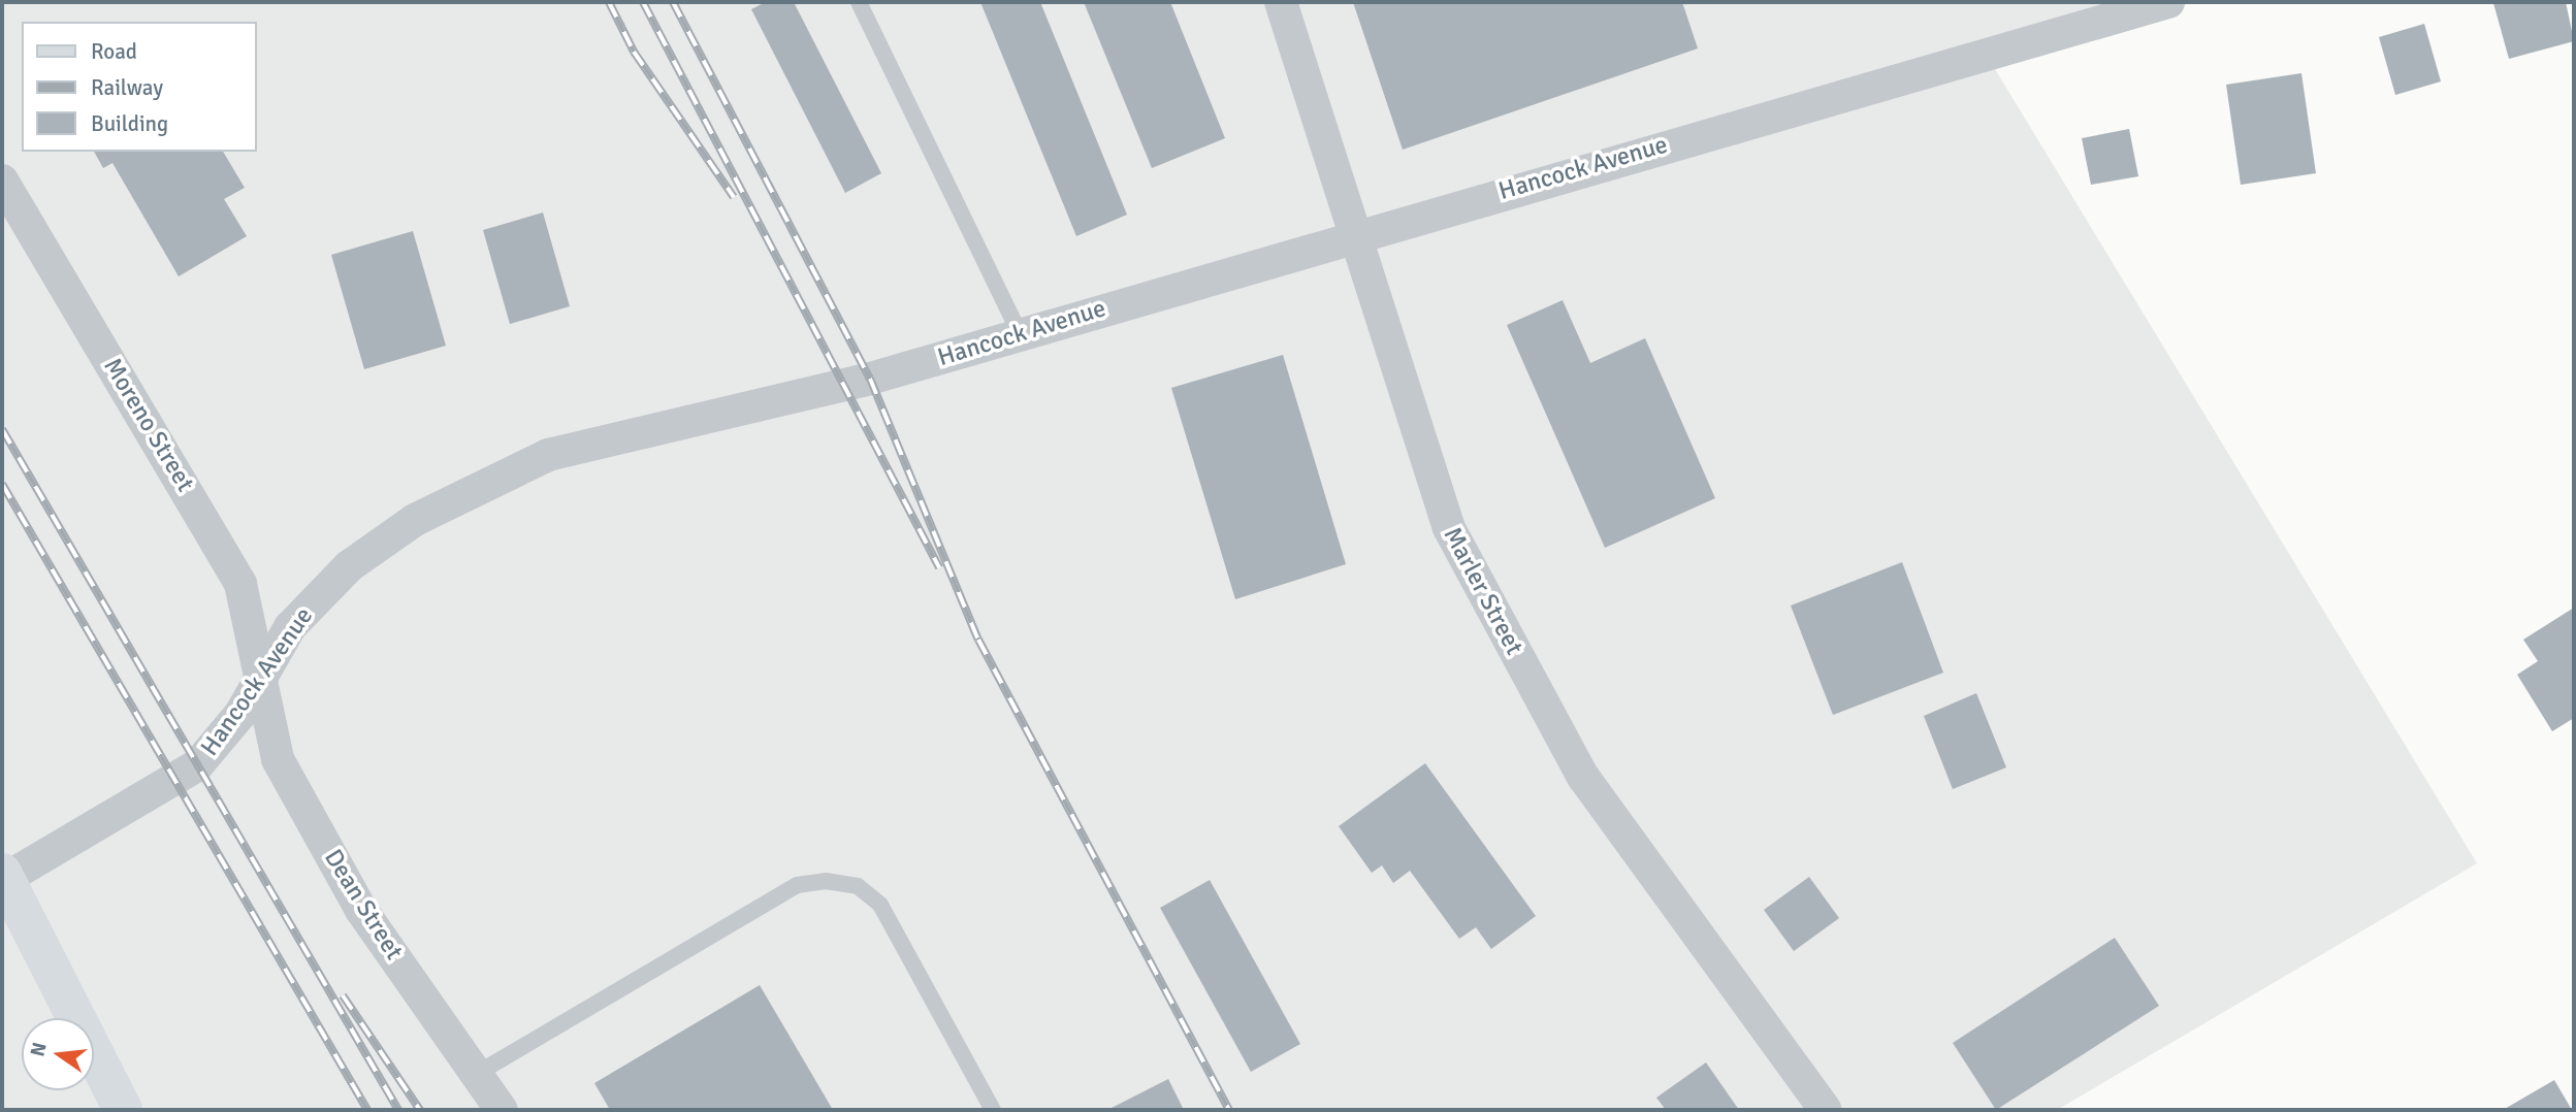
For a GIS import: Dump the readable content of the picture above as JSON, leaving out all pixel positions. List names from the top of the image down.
{
  "streets": {
    "street": [
      "Hancock Avenue",
      "Moreno Street",
      "Marler Street",
      "Dean Street"
    ]
  },
  "crossings": [
    ["Hancock Avenue", "Moreno Street"],
    ["Hancock Avenue", "Marler Street"],
    ["Hancock Avenue", "Dean Street"],
    ["Moreno Street", "Dean Street"]
  ],
  "legend": ["Road", "Railway", "Building"],
  "north": "left"
}
